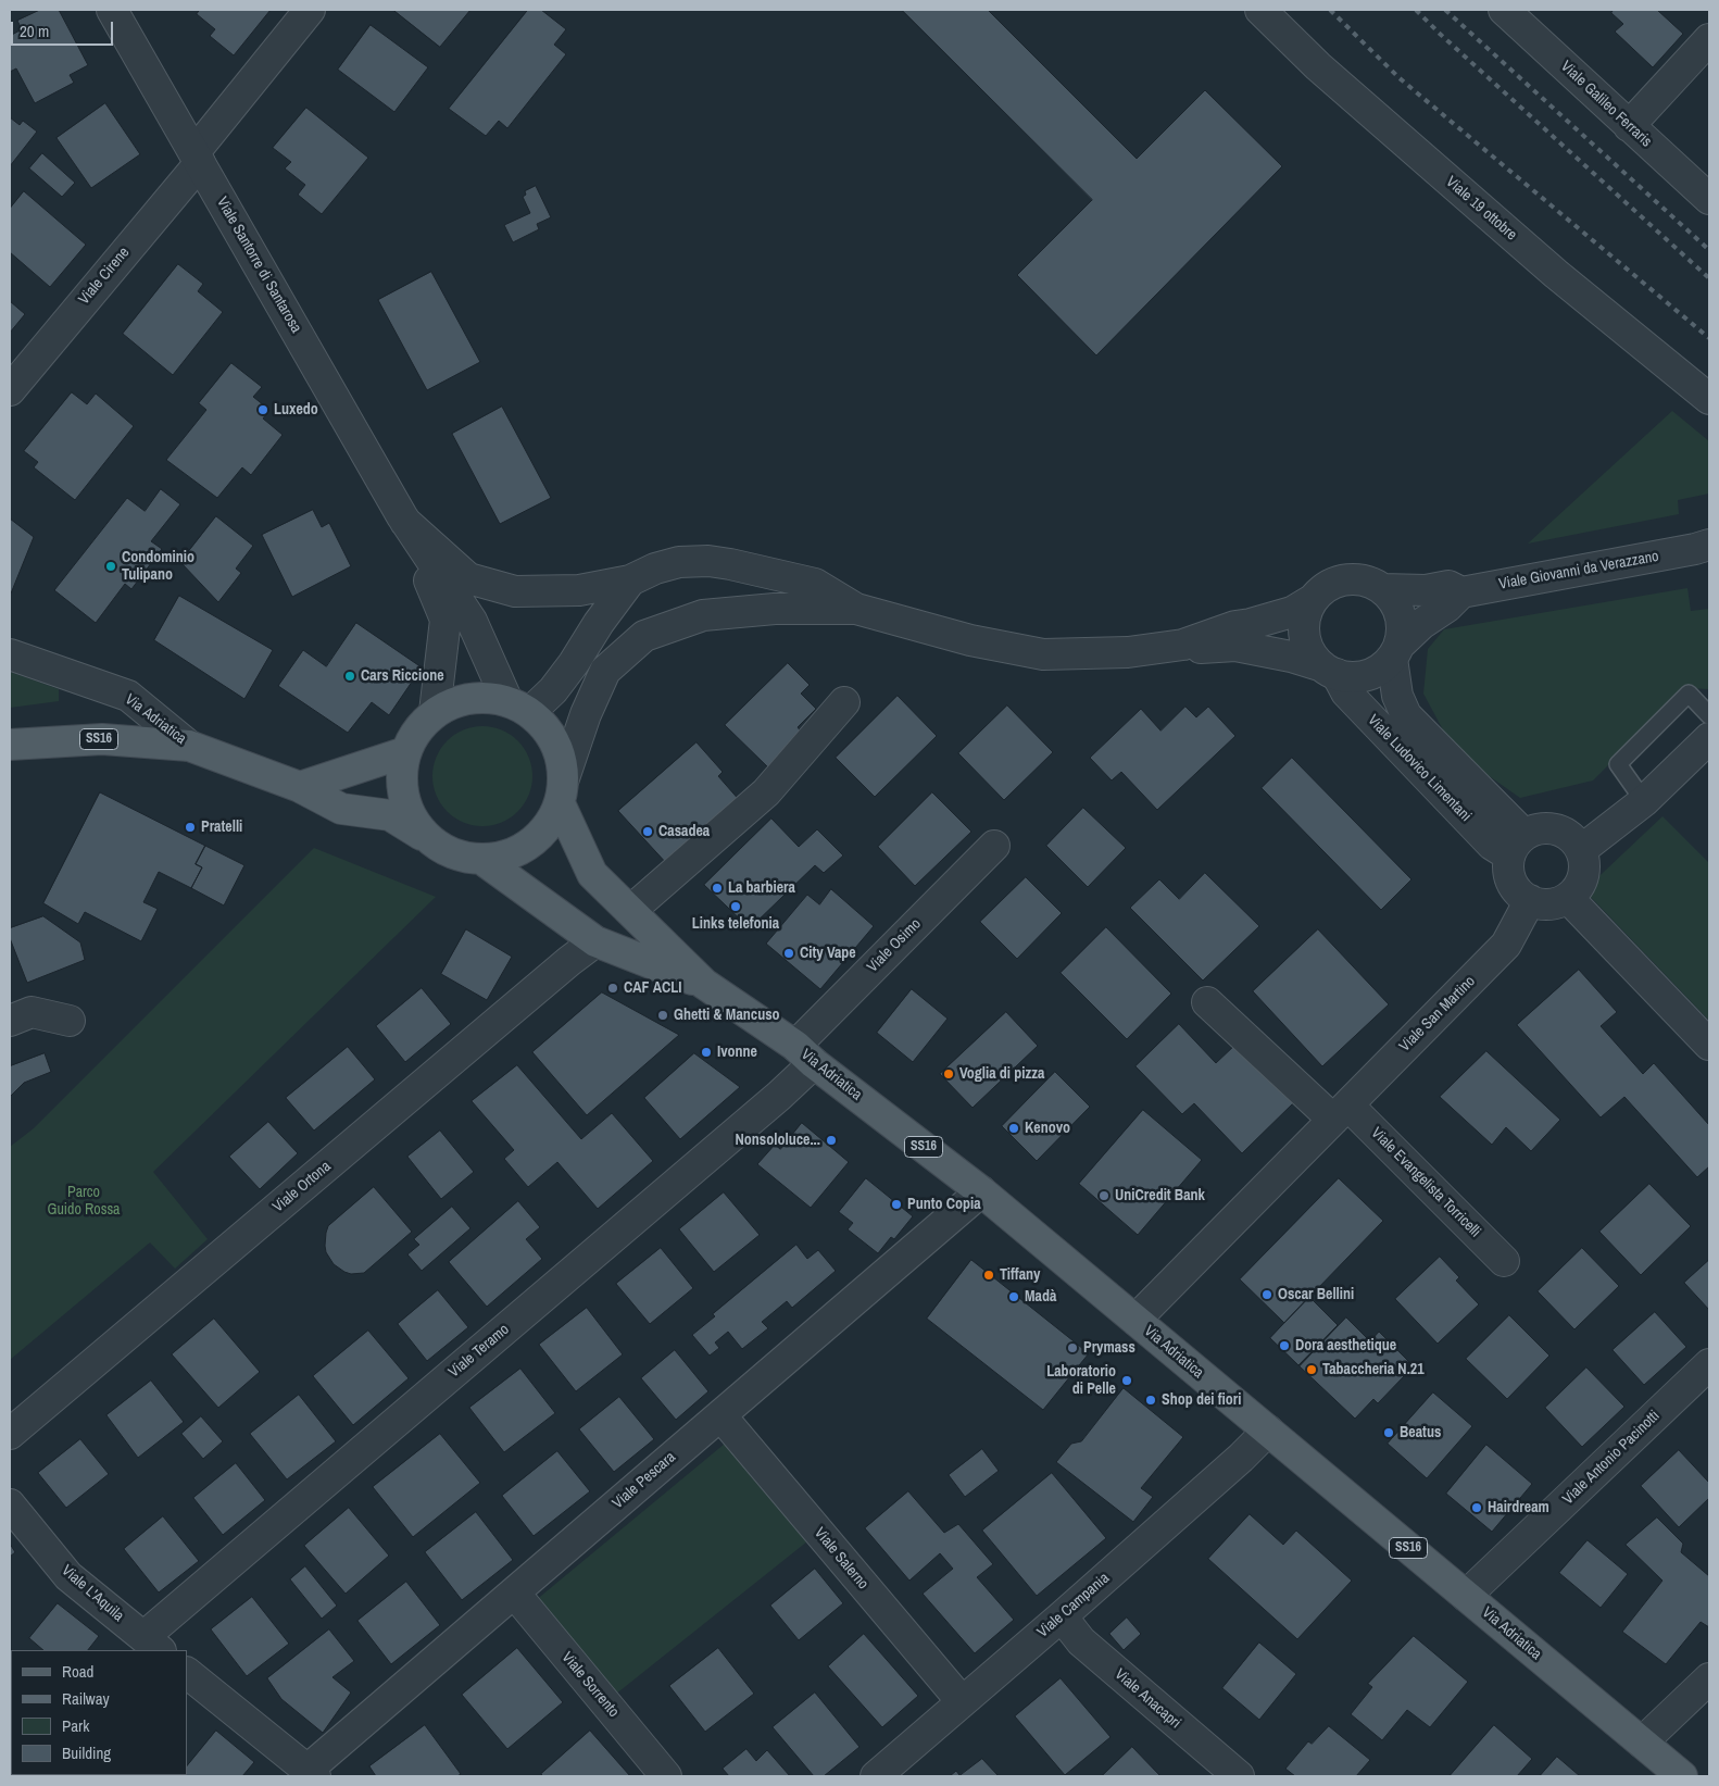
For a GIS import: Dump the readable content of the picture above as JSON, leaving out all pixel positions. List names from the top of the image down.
{
  "streets": {
    "main road": ["Via Adriatica", "SS16"],
    "street": [
      "Viale Galileo Ferraris",
      "Viale 19 ottobre",
      "Viale Santorre di Santarosa",
      "Viale Cirene",
      "Viale Giovanni da Verazzano",
      "Viale Ludovico Limentani",
      "Viale Osimo",
      "Viale San Martino",
      "Viale Evangelista Torricelli",
      "Viale Ortona",
      "Viale Teramo",
      "Viale Antonio Pacinotti",
      "Viale Pescara",
      "Viale Salerno",
      "Viale L'Aquila",
      "Viale Campania",
      "Viale Sorrento",
      "Viale Anacapri"
    ]
  },
  "crossings": [
    ["Viale Santorre di Santarosa", "Viale Cirene"],
    ["Viale Santorre di Santarosa", "Via Adriatica"],
    ["Viale Giovanni da Verazzano", "Viale Ludovico Limentani"],
    ["Via Adriatica", "SS16"],
    ["Via Adriatica", "Viale Osimo"],
    ["Via Adriatica", "Viale San Martino"],
    ["Via Adriatica", "Viale Ortona"],
    ["Via Adriatica", "Viale Teramo"],
    ["Via Adriatica", "Viale Antonio Pacinotti"],
    ["Via Adriatica", "Viale Pescara"],
    ["Via Adriatica", "Viale Campania"],
    ["Viale Ludovico Limentani", "Viale San Martino"],
    ["Viale Osimo", "Viale Teramo"],
    ["Viale San Martino", "Viale Evangelista Torricelli"],
    ["Viale Teramo", "Viale L'Aquila"],
    ["Viale Pescara", "Viale Salerno"],
    ["Viale Pescara", "Viale Sorrento"],
    ["Viale Salerno", "Viale Campania"],
    ["Viale Campania", "Viale Anacapri"]
  ],
  "parks": ["Parco Guido Rossa"],
  "places": [
    "Luxedo",
    "Condominio Tulipano",
    "Cars Riccione",
    "Pratelli",
    "Casadea",
    "La barbiera",
    "Links telefonia",
    "City Vape",
    "CAF ACLI",
    "Ghetti & Mancuso",
    "Ivonne",
    "Voglia di pizza",
    "Kenovo",
    "Nonsololuce...",
    "UniCredit Bank",
    "Punto Copia",
    "Tiffany",
    "Oscar Bellini",
    "Madà",
    "Dora aesthetique",
    "Prymass",
    "Tabaccheria N.21",
    "Laboratorio di Pelle",
    "Shop dei fiori",
    "Beatus",
    "Hairdream"
  ],
  "legend": [
    "Road",
    "Railway",
    "Park",
    "Building"
  ],
  "scale_bar": "20 m"
}
